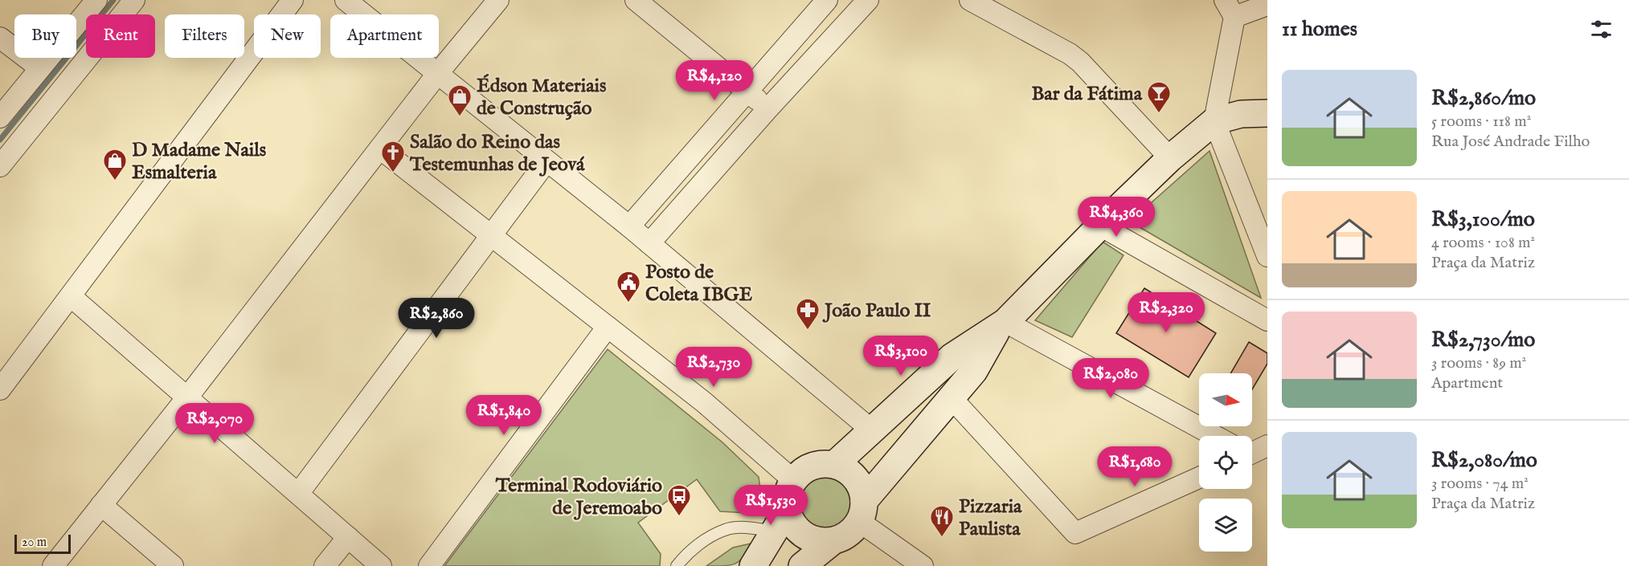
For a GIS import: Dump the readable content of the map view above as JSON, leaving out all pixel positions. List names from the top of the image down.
{
  "places": {
    "bar": ["Bar da Fátima"],
    "shop": ["Édson Materiais de Construção", "D Madame Nails Esmalteria"],
    "church": ["Salão do Reino das Testemunhas de Jeová"],
    "public building": ["Posto de Coleta IBGE"],
    "pharmacy": ["João Paulo II"],
    "bus stop": ["Terminal Rodoviário de Jeremoabo"],
    "restaurant": ["Pizzaria Paulista"]
  },
  "scale_bar": "20 m",
  "north": "right",
  "page": {
    "heading": "11 homes",
    "chip": [
      "Buy",
      "Rent",
      "Filters",
      "New",
      "Apartment"
    ],
    "list": [
      {
        "name": "R$2,860/mo",
        "note": "5 rooms · 118 m² · Rua José Andrade Filho"
      },
      {
        "name": "R$3,100/mo",
        "note": "4 rooms · 108 m² · Praça da Matriz"
      },
      {
        "name": "R$2,730/mo",
        "note": "3 rooms · 89 m² · Apartment"
      },
      {
        "name": "R$2,080/mo",
        "note": "3 rooms · 74 m² · Praça da Matriz"
      }
    ],
    "price": [
      "R$4,120",
      "R$4,360",
      "R$2,320",
      "R$2,860",
      "R$3,100",
      "R$2,730",
      "R$2,080",
      "R$1,840",
      "R$2,070",
      "R$1,680",
      "R$1,530"
    ],
    "scale": "20 m"
  }
}
